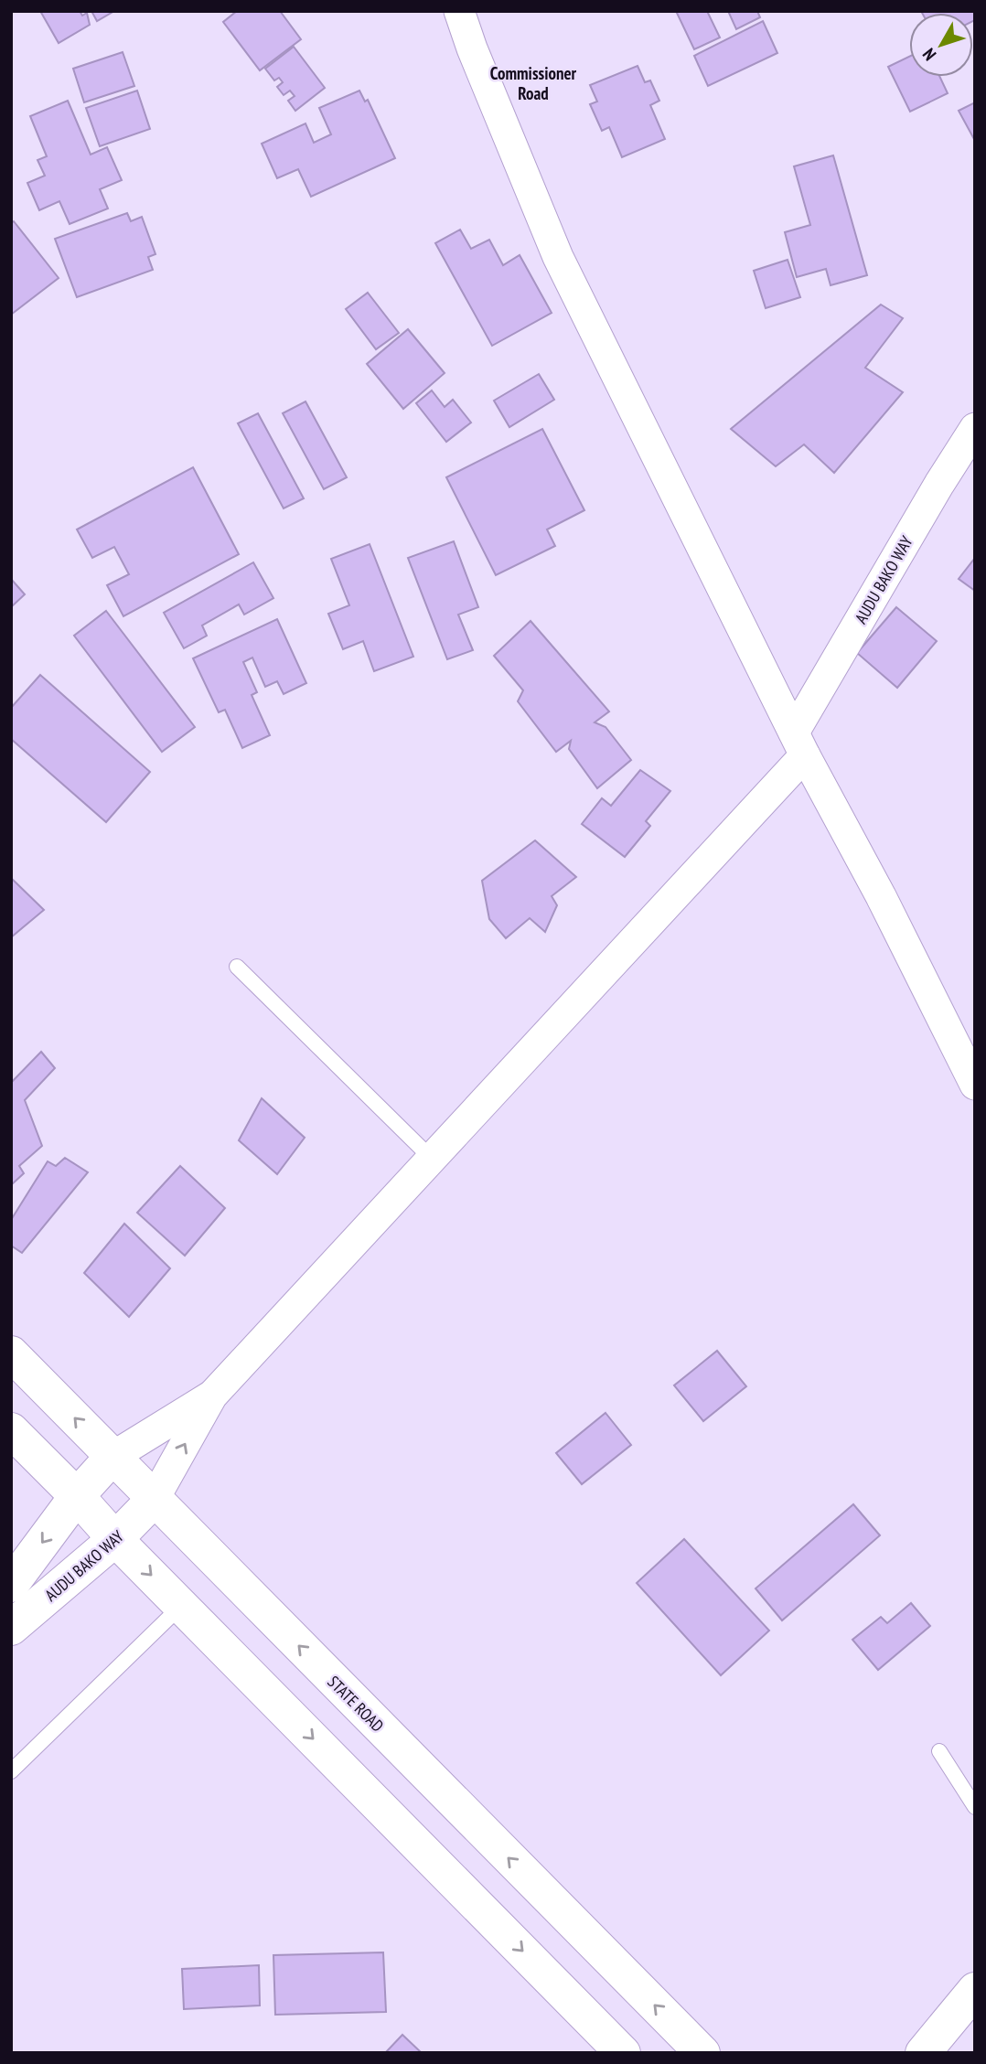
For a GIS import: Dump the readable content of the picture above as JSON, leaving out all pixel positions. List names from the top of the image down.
{
  "streets": {
    "main road": ["AUDU BAKO WAY", "STATE ROAD"]
  },
  "crossings": [
    ["AUDU BAKO WAY", "STATE ROAD"]
  ],
  "districts": ["Commissioner Road"],
  "north": "bottom left"
}
